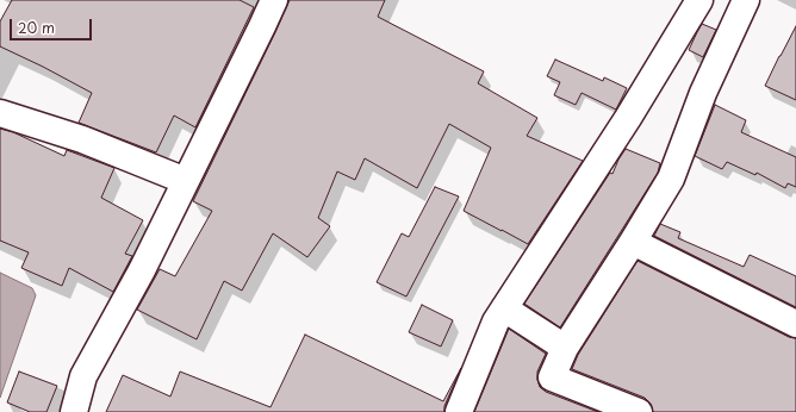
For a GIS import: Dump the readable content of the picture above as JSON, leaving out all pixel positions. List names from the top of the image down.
{
  "scale_bar": "20 m"
}
